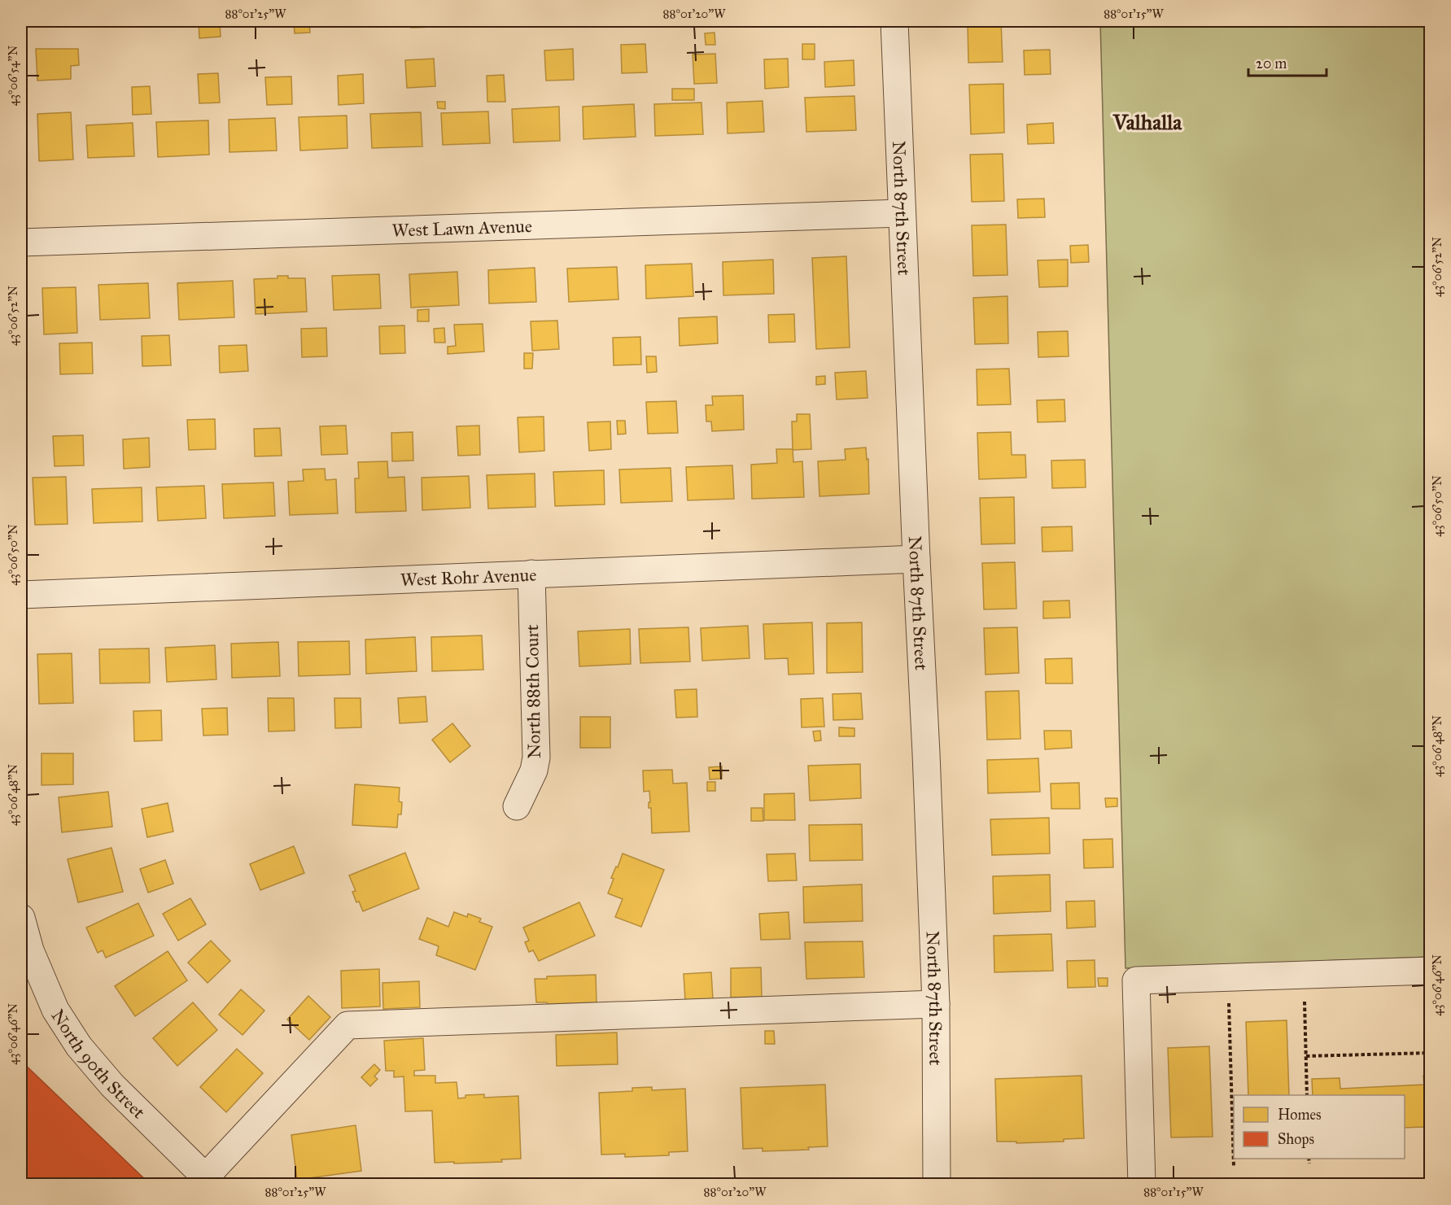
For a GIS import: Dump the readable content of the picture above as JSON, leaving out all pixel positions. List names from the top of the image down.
{
  "streets": {
    "street": [
      "North 87th Street",
      "West Lawn Avenue",
      "West Rohr Avenue",
      "North 88th Court",
      "North 90th Street"
    ]
  },
  "crossings": [
    ["North 87th Street", "West Lawn Avenue"],
    ["North 87th Street", "West Rohr Avenue"],
    ["West Rohr Avenue", "North 88th Court"]
  ],
  "districts": ["Valhalla"],
  "legend": ["Homes", "Shops"],
  "scale_bar": "20 m",
  "coordinates": [
    "88°01'25\"W",
    "88°01'20\"W",
    "88°01'15\"W",
    "43°06'54\"N",
    "43°06'52\"N",
    "43°06'50\"N",
    "43°06'48\"N",
    "43°06'46\"N"
  ]
}
